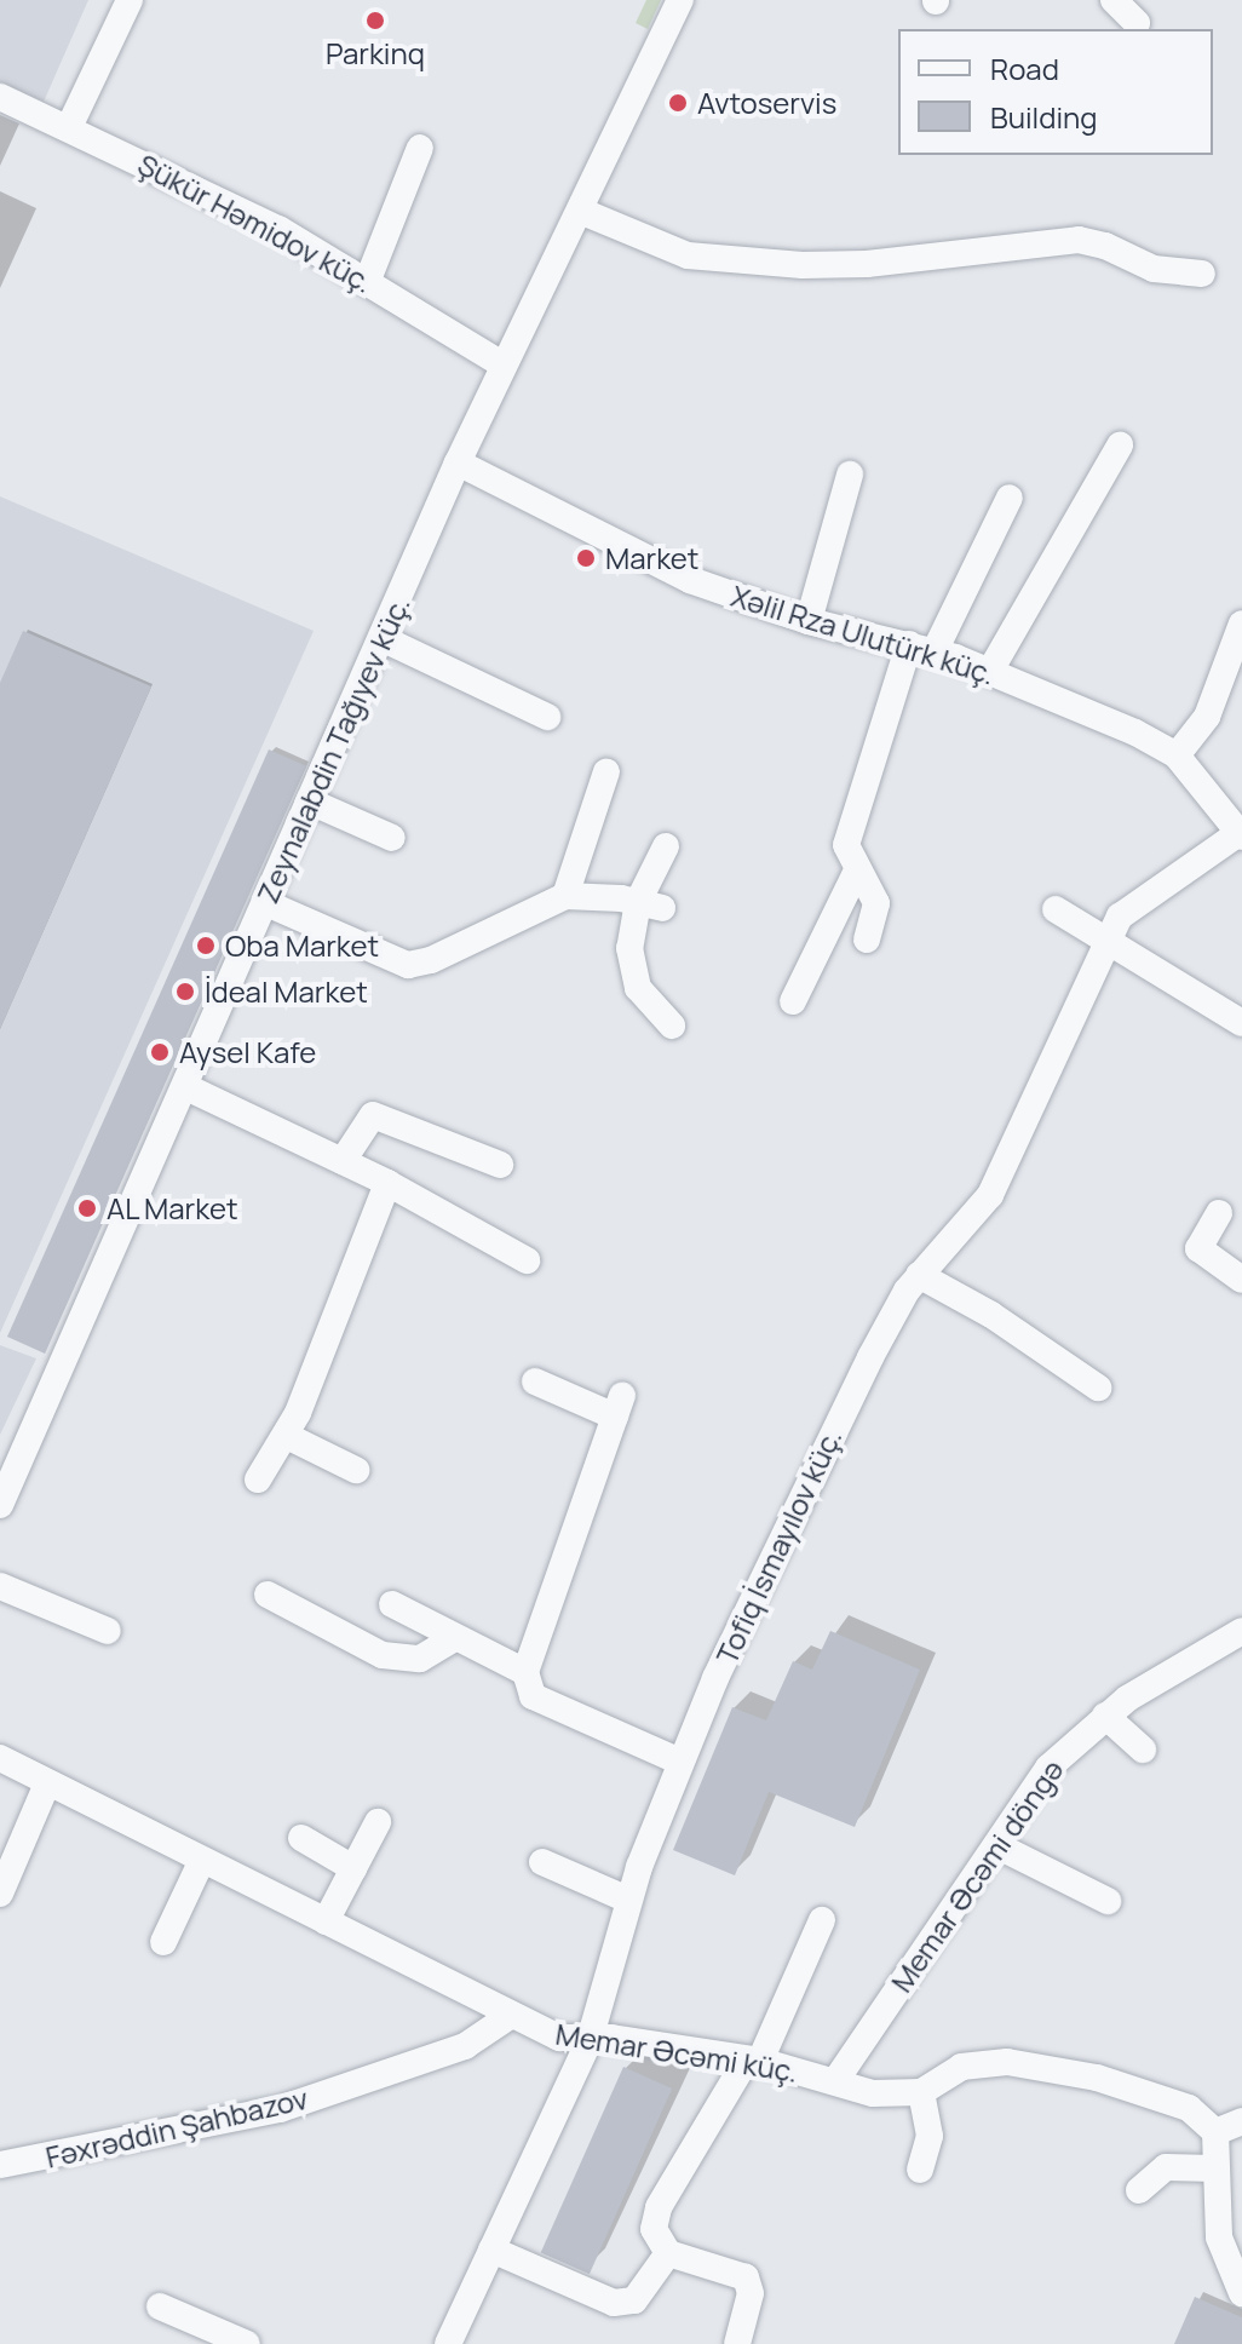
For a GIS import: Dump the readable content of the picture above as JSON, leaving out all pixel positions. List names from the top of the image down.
{
  "streets": {
    "street": [
      "Şükür Həmidov küç.",
      "Xəlil Rza Ulutürk küç.",
      "Zeynalabdin Tağıyev küç.",
      "Tofiq İsmayılov küç.",
      "Memar Əcəmi döngə",
      "Memar Əcəmi küç.",
      "Fəxrəddin Şahbazov"
    ]
  },
  "crossings": [
    ["Şükür Həmidov küç.", "Zeynalabdin Tağıyev küç."],
    ["Xəlil Rza Ulutürk küç.", "Zeynalabdin Tağıyev küç."],
    ["Xəlil Rza Ulutürk küç.", "Tofiq İsmayılov küç."],
    ["Tofiq İsmayılov küç.", "Memar Əcəmi küç."],
    ["Memar Əcəmi döngə", "Memar Əcəmi küç."],
    ["Memar Əcəmi küç.", "Fəxrəddin Şahbazov"]
  ],
  "places": [
    "Parkinq",
    "Avtoservis",
    "Market",
    "Oba Market",
    "İdeal Market",
    "Aysel Kafe",
    "AL Market"
  ],
  "legend": ["Road", "Building"]
}
